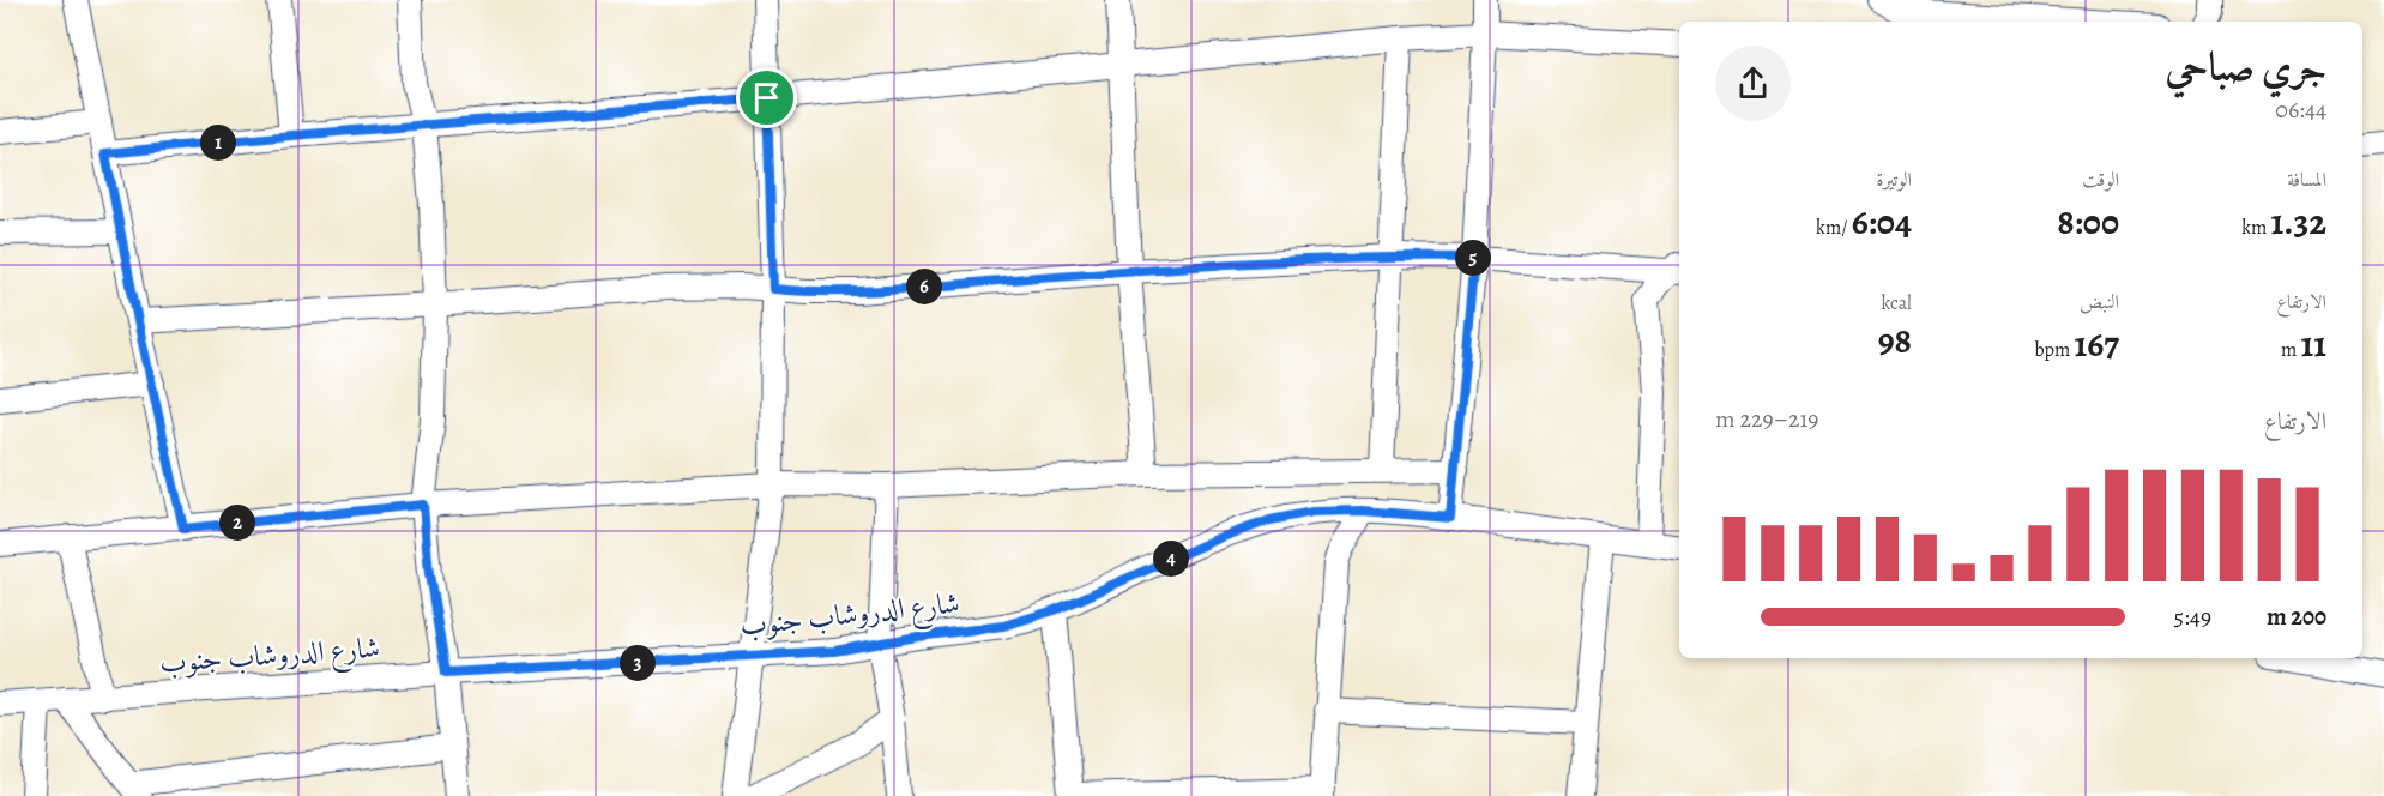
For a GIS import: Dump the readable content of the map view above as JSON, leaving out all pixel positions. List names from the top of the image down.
{
  "streets": {
    "street": ["شارع الدروشاب جنوب"]
  },
  "page": {
    "heading": ["جري صباحي", "06:44"],
    "pins": [
      "1",
      "5",
      "6",
      "2",
      "4",
      "3"
    ],
    "stats": [
      ["المسافة", "1.32 km"],
      ["الوقت", "8:00"],
      ["الوتيرة", "6:04 /km"],
      ["الارتفاع", "11 m"],
      ["النبض", "167 bpm"],
      ["kcal", "98"]
    ],
    "chart": ["الارتفاع", "219–229 m"],
    "list": [
      {
        "name": "200 m",
        "note": "5:49"
      }
    ]
  }
}
